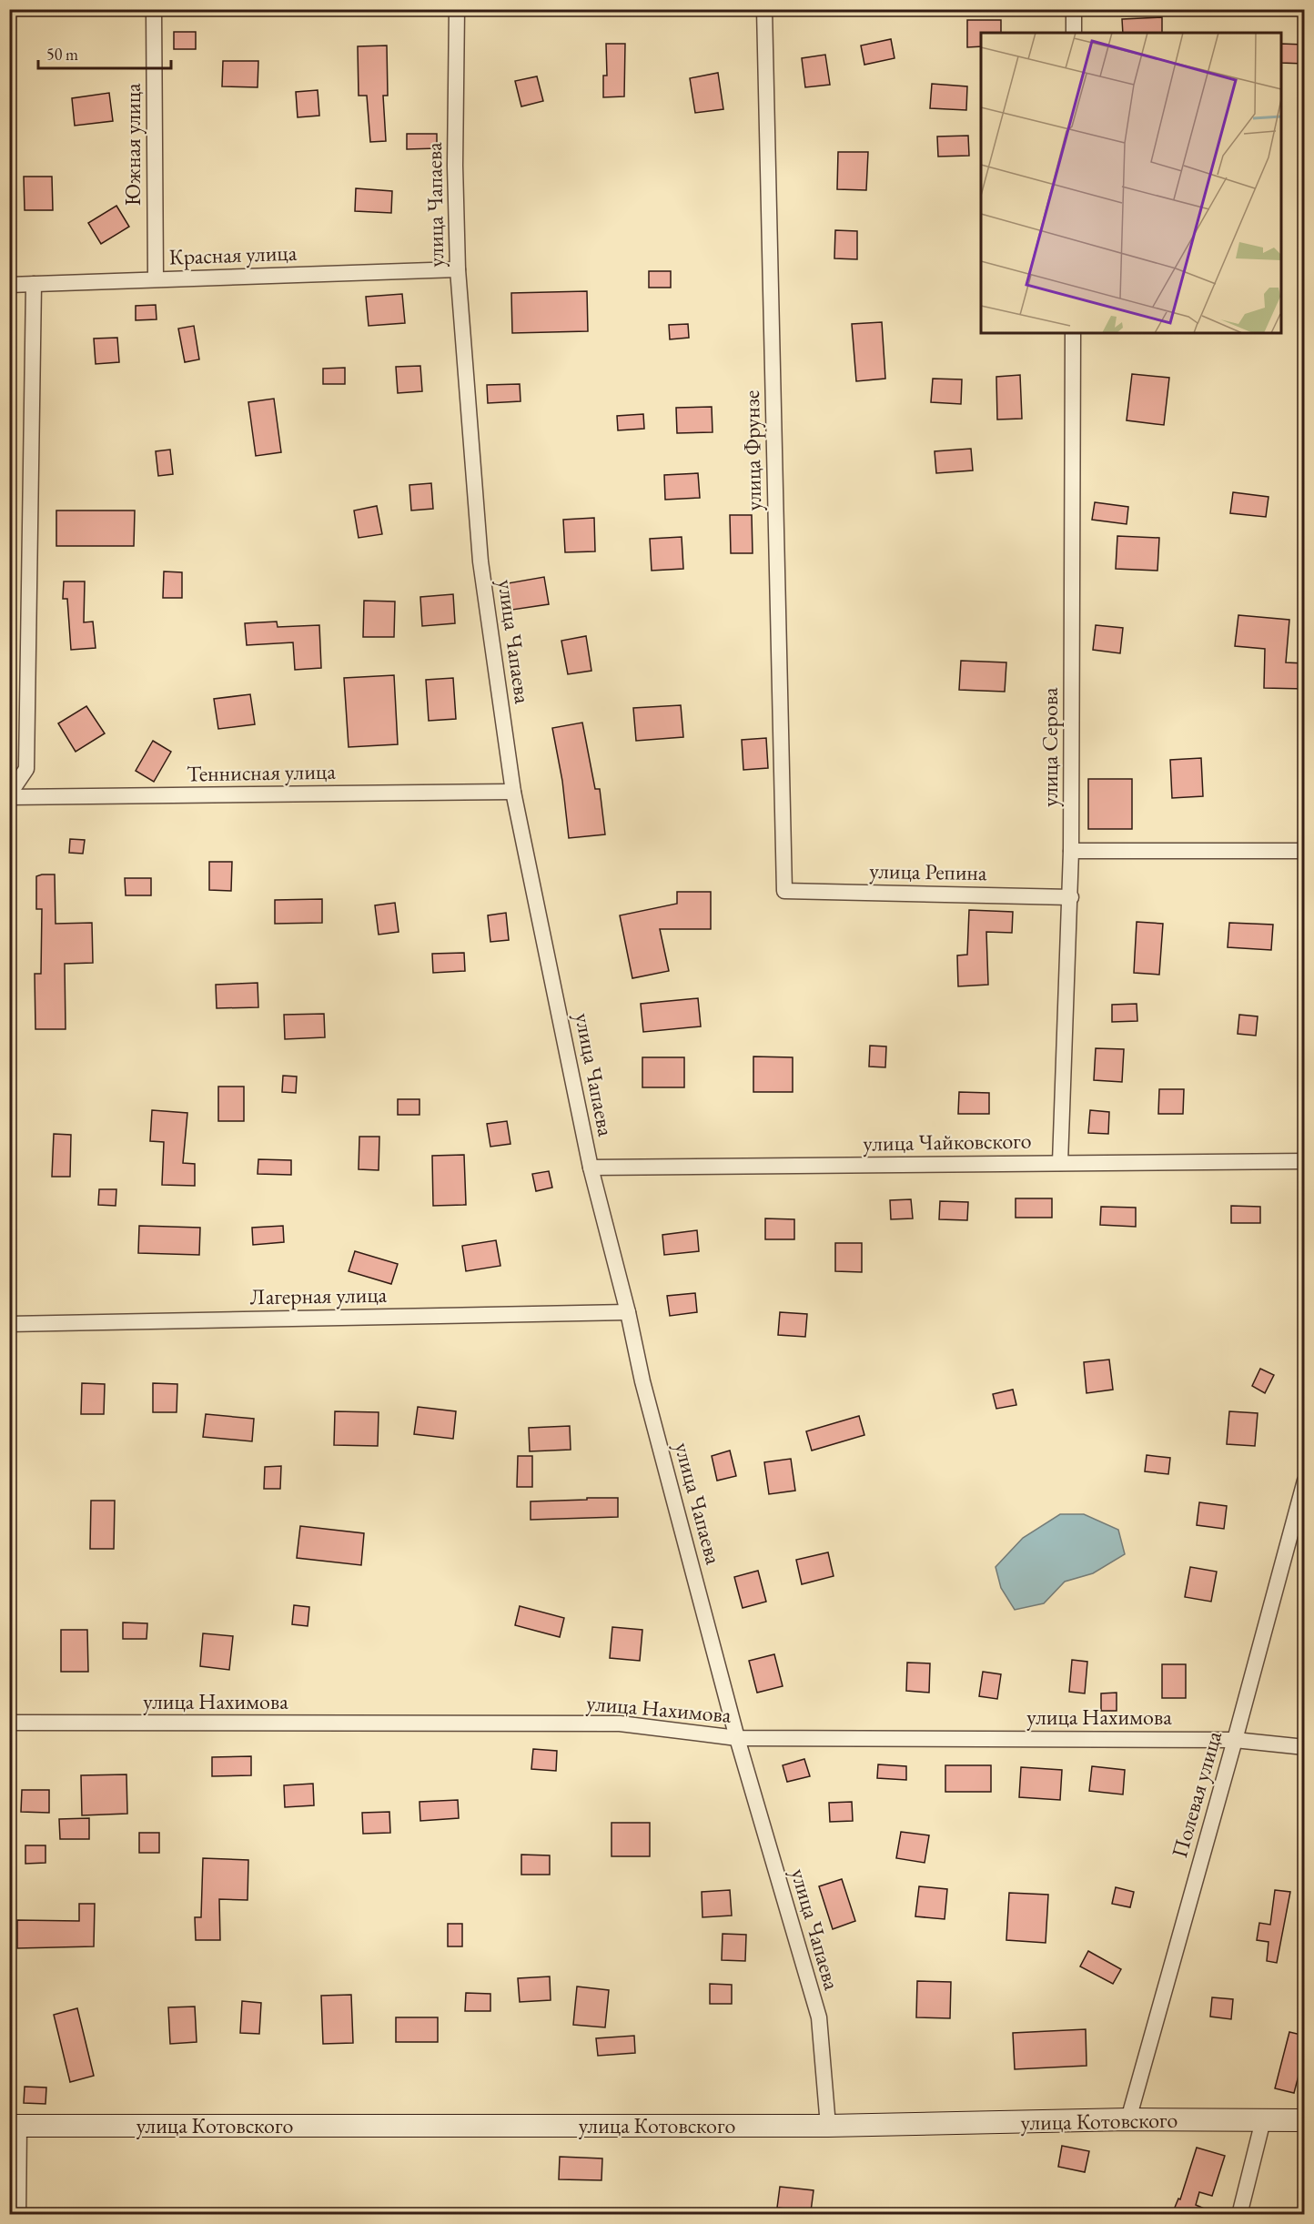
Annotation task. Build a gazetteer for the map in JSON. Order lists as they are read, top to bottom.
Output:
{
  "streets": {
    "main road": ["улица Котовского"],
    "street": [
      "Южная улица",
      "улица Чапаева",
      "Красная улица",
      "улица Фрунзе",
      "улица Серова",
      "Теннисная улица",
      "улица Репина",
      "улица Чайковского",
      "Лагерная улица",
      "улица Нахимова",
      "Полевая улица"
    ]
  },
  "crossings": [
    ["Южная улица", "Красная улица"],
    ["улица Чапаева", "Красная улица"],
    ["улица Чапаева", "Теннисная улица"],
    ["улица Чапаева", "улица Чайковского"],
    ["улица Чапаева", "Лагерная улица"],
    ["улица Чапаева", "улица Нахимова"],
    ["улица Чапаева", "улица Котовского"],
    ["улица Фрунзе", "улица Репина"],
    ["улица Серова", "улица Репина"],
    ["улица Серова", "улица Чайковского"],
    ["улица Нахимова", "Полевая улица"],
    ["Полевая улица", "улица Котовского"]
  ],
  "scale_bar": "50 m"
}
